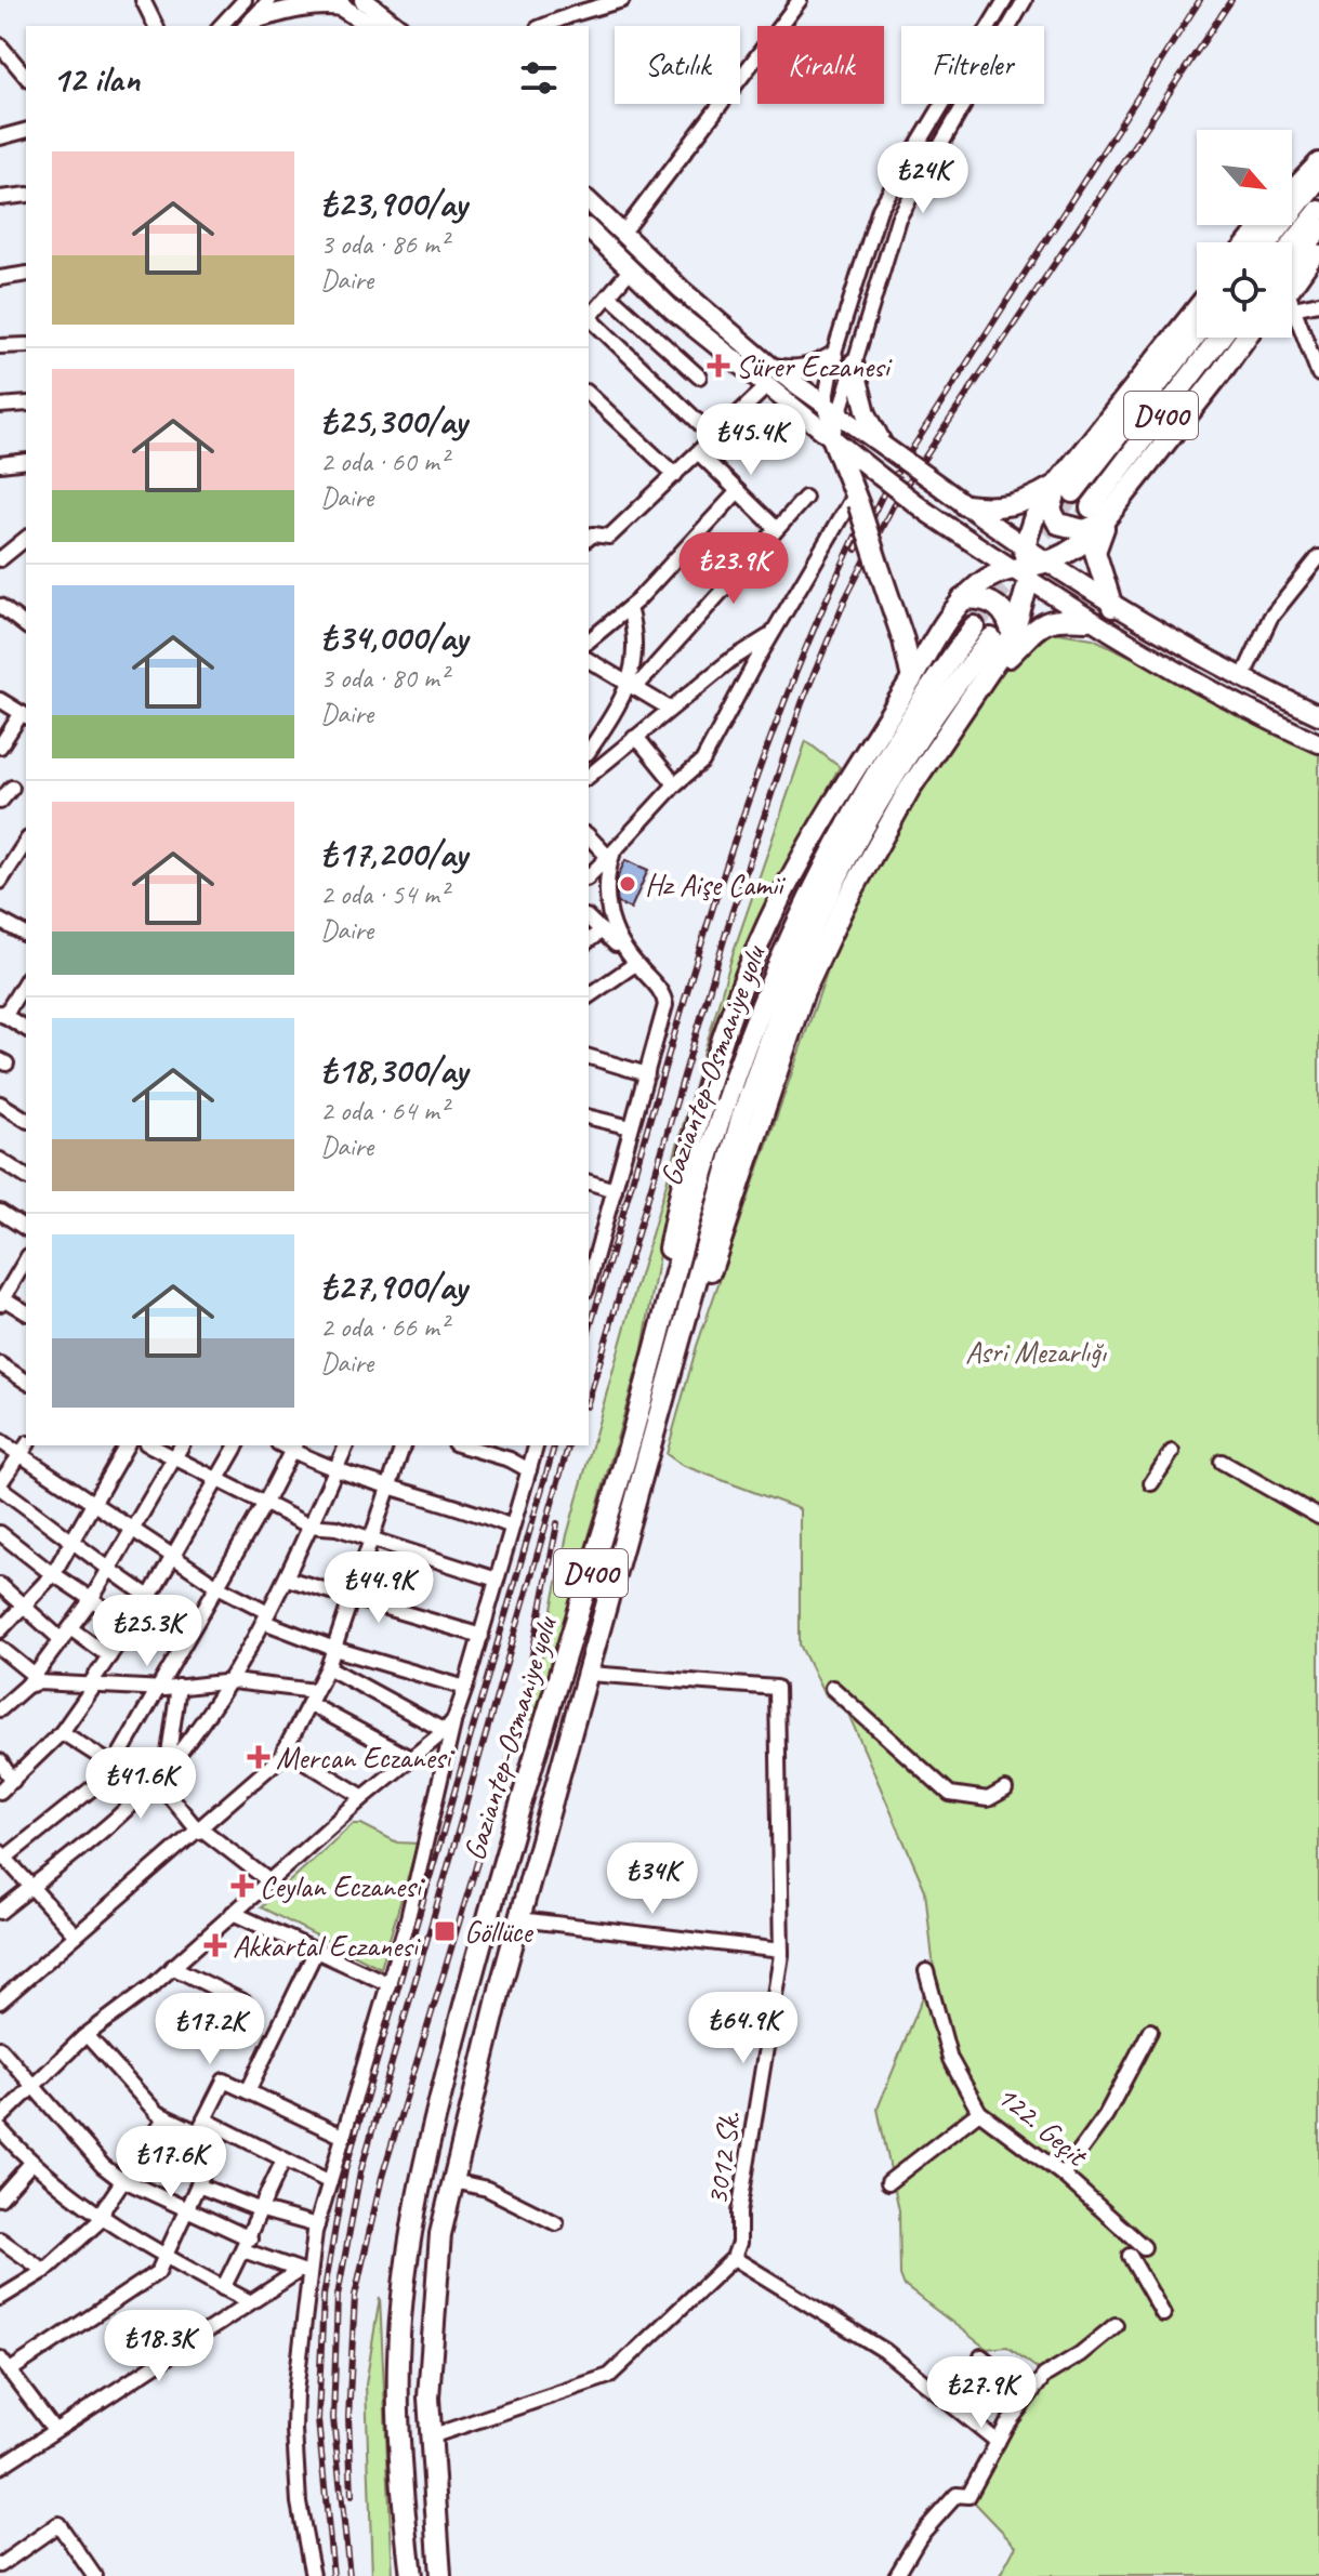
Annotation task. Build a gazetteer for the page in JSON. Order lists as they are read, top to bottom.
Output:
{
  "streets": {
    "highway": ["D400", "Gaziantep-Osmaniye yolu"],
    "street": ["122. Geçit", "3012 Sk."]
  },
  "crossings": [
    ["Gaziantep-Osmaniye yolu", "3012 Sk."]
  ],
  "parks": ["Asri Mezarlığı"],
  "places": {
    "health": [
      "Sürer Eczanesi",
      "Mercan Eczanesi",
      "Ceylan Eczanesi",
      "Akkartal Eczanesi"
    ],
    "other": ["Hz Aişe Camii"],
    "transit": ["Göllüce"]
  },
  "north": "bottom right",
  "page": {
    "chip": ["Satılık", "Kiralık", "Filtreler"],
    "heading": "12 ilan",
    "list": [
      {
        "name": "₺23,900/ay",
        "note": "3 oda · 86 m² · Daire"
      },
      {
        "name": "₺25,300/ay",
        "note": "2 oda · 60 m² · Daire"
      },
      {
        "name": "₺34,000/ay",
        "note": "3 oda · 80 m² · Daire"
      },
      {
        "name": "₺17,200/ay",
        "note": "2 oda · 54 m² · Daire"
      },
      {
        "name": "₺18,300/ay",
        "note": "2 oda · 64 m² · Daire"
      },
      {
        "name": "₺27,900/ay",
        "note": "2 oda · 66 m² · Daire"
      }
    ],
    "price": [
      "₺24K",
      "₺45.4K",
      "₺23.9K",
      "₺44.9K",
      "₺25.3K",
      "₺41.6K",
      "₺34K",
      "₺64.9K",
      "₺17.2K",
      "₺17.6K",
      "₺18.3K",
      "₺27.9K"
    ]
  }
}
